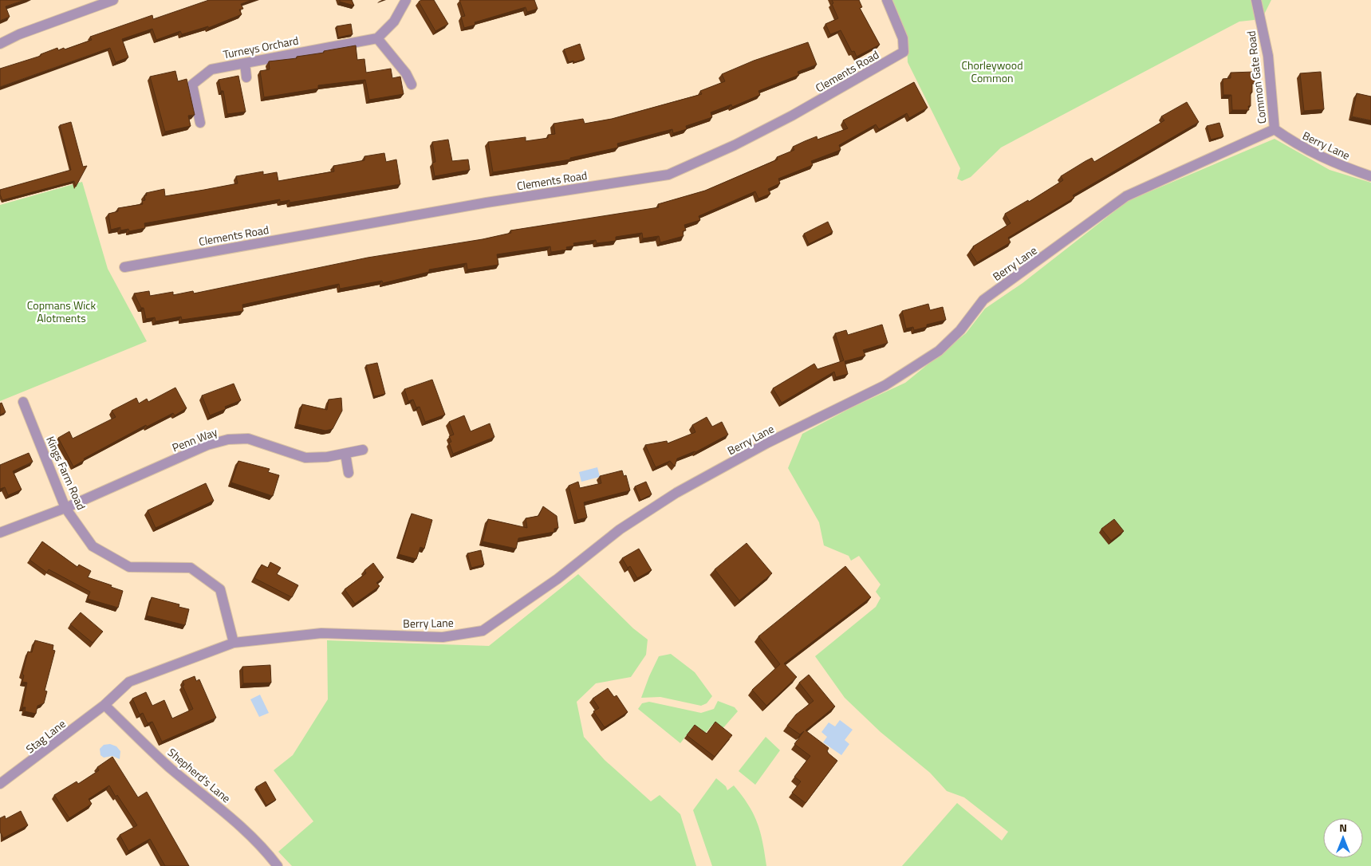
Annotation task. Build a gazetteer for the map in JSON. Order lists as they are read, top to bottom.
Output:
{
  "streets": {
    "street": [
      "Turneys Orchard",
      "Clements Road",
      "Common Gate Road",
      "Berry Lane",
      "Penn Way",
      "Kings Farm Road",
      "Stag Lane",
      "Shepherd's Lane"
    ]
  },
  "crossings": [
    ["Common Gate Road", "Berry Lane"],
    ["Berry Lane", "Kings Farm Road"],
    ["Berry Lane", "Stag Lane"],
    ["Berry Lane", "Shepherd's Lane"],
    ["Penn Way", "Kings Farm Road"],
    ["Stag Lane", "Shepherd's Lane"]
  ],
  "parks": ["Chorleywood Common", "Copmans Wick Alotments"],
  "north": "top"
}
